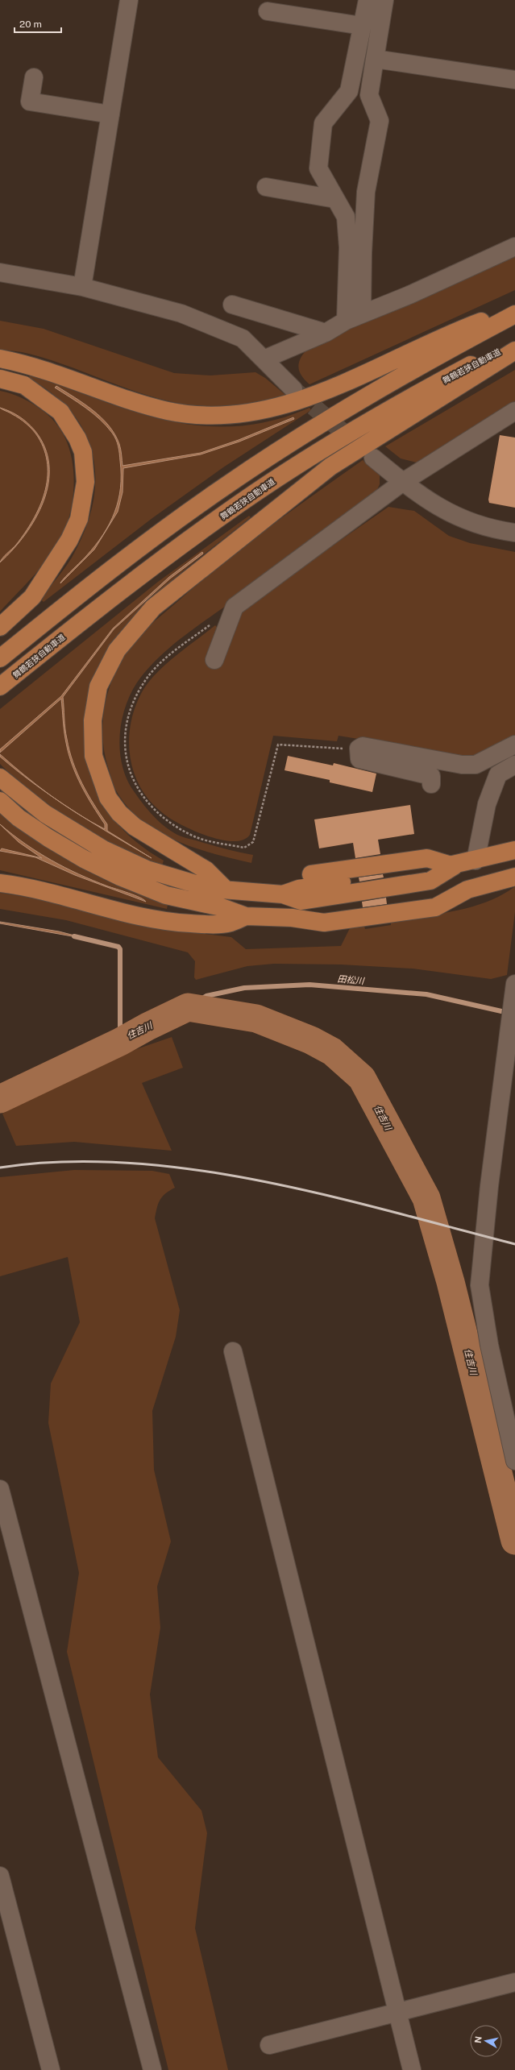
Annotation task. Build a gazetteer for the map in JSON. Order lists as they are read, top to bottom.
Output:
{
  "streets": {
    "highway": ["舞鶴若狭自動車道"]
  },
  "water": ["田松川", "住吉川"],
  "scale_bar": "20 m",
  "north": "left"
}
